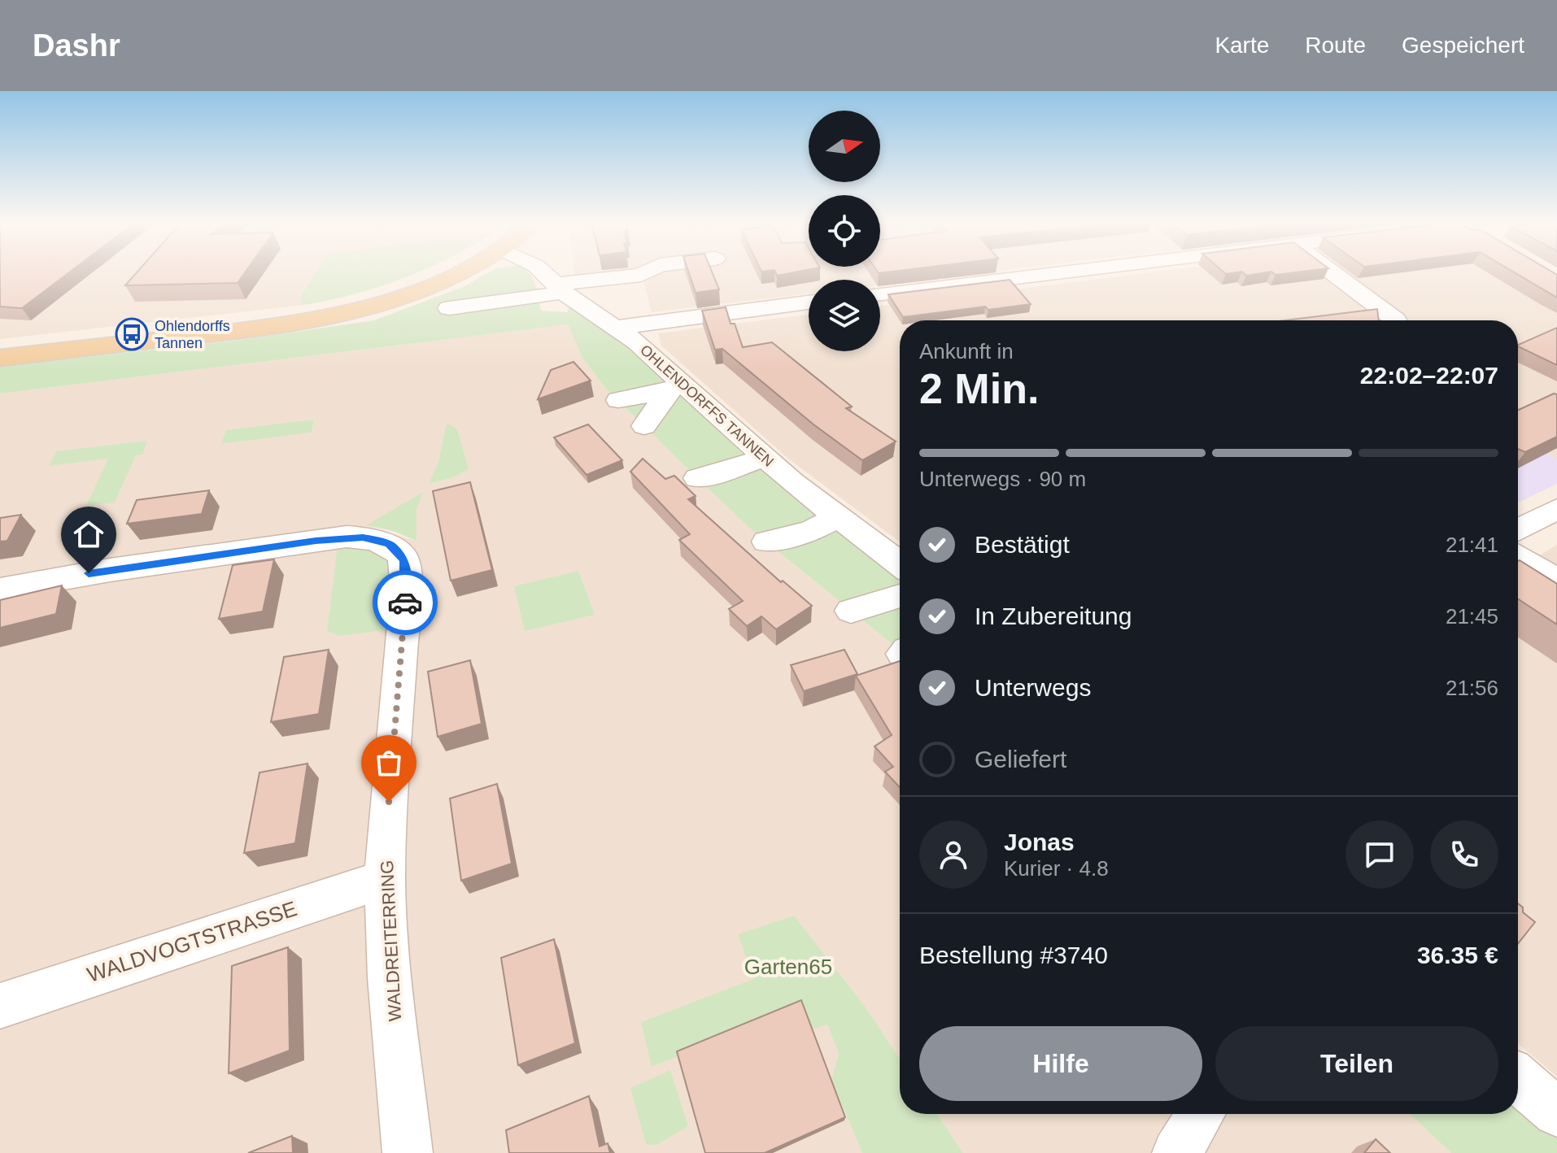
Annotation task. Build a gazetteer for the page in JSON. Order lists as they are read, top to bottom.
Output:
{
  "streets": {
    "street": ["OHLENDORFFS TANNEN", "WALDREITERRING", "WALDVOGTSTRASSE"]
  },
  "crossings": [
    ["WALDREITERRING", "WALDVOGTSTRASSE"]
  ],
  "parks": ["Garten65"],
  "places": {
    "bus stop": ["Ohlendorffs Tannen"]
  },
  "north": "right",
  "page": {
    "header": "Dashr",
    "nav": ["Karte", "Route", "Gespeichert"],
    "heading": ["2 Min.", "Ankunft in", "22:02–22:07"],
    "panel": [
      "Jonas",
      "Kurier · 4.8",
      "Bestellung #3740",
      "36.35 €"
    ],
    "bar": "Unterwegs · 90 m",
    "list": [
      ["Bestätigt", "21:41"],
      ["In Zubereitung", "21:45"],
      ["Unterwegs", "21:56"],
      "Geliefert"
    ],
    "buttons": ["Hilfe", "Teilen"]
  }
}
